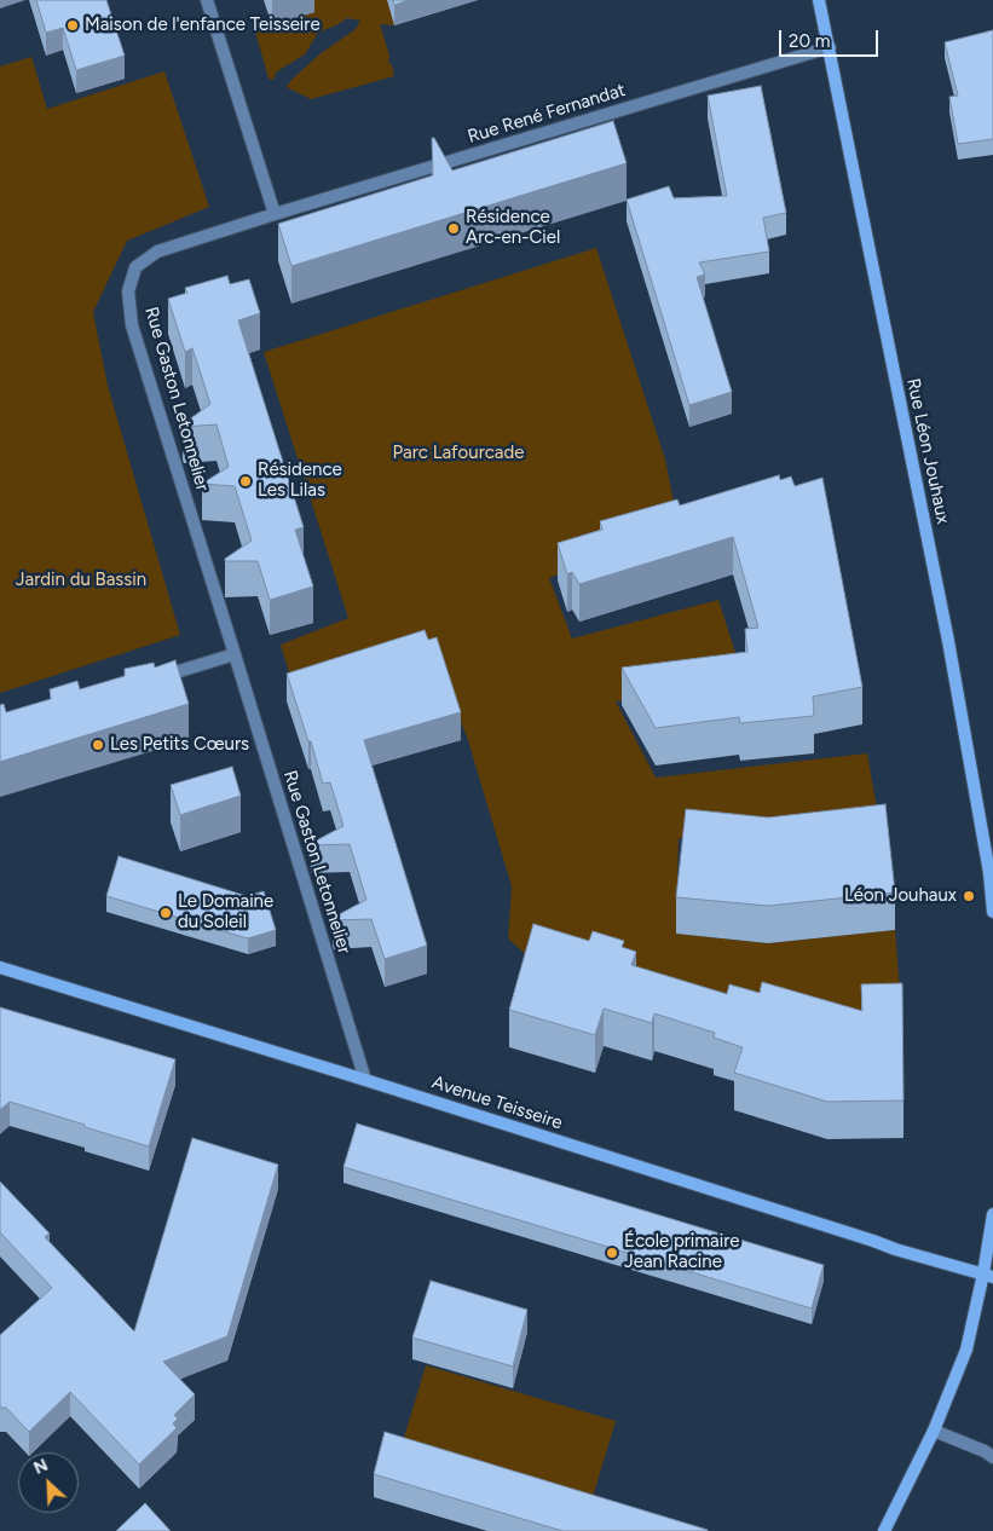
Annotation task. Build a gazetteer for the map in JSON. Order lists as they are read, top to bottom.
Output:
{
  "streets": {
    "street": [
      "Rue René Fernandat",
      "Rue Gaston Letonnelier",
      "Rue Léon Jouhaux",
      "Avenue Teisseire"
    ]
  },
  "crossings": [
    ["Rue René Fernandat", "Rue Gaston Letonnelier"],
    ["Rue René Fernandat", "Rue Léon Jouhaux"],
    ["Rue Gaston Letonnelier", "Avenue Teisseire"]
  ],
  "parks": ["Parc Lafourcade", "Jardin du Bassin"],
  "places": [
    "Maison de l'enfance Teisseire",
    "Résidence Arc-en-Ciel",
    "Résidence Les Lilas",
    "Les Petits Cœurs",
    "Léon Jouhaux",
    "Le Domaine du Soleil",
    "École primaire Jean Racine"
  ],
  "scale_bar": "20 m",
  "north": "top left"
}
